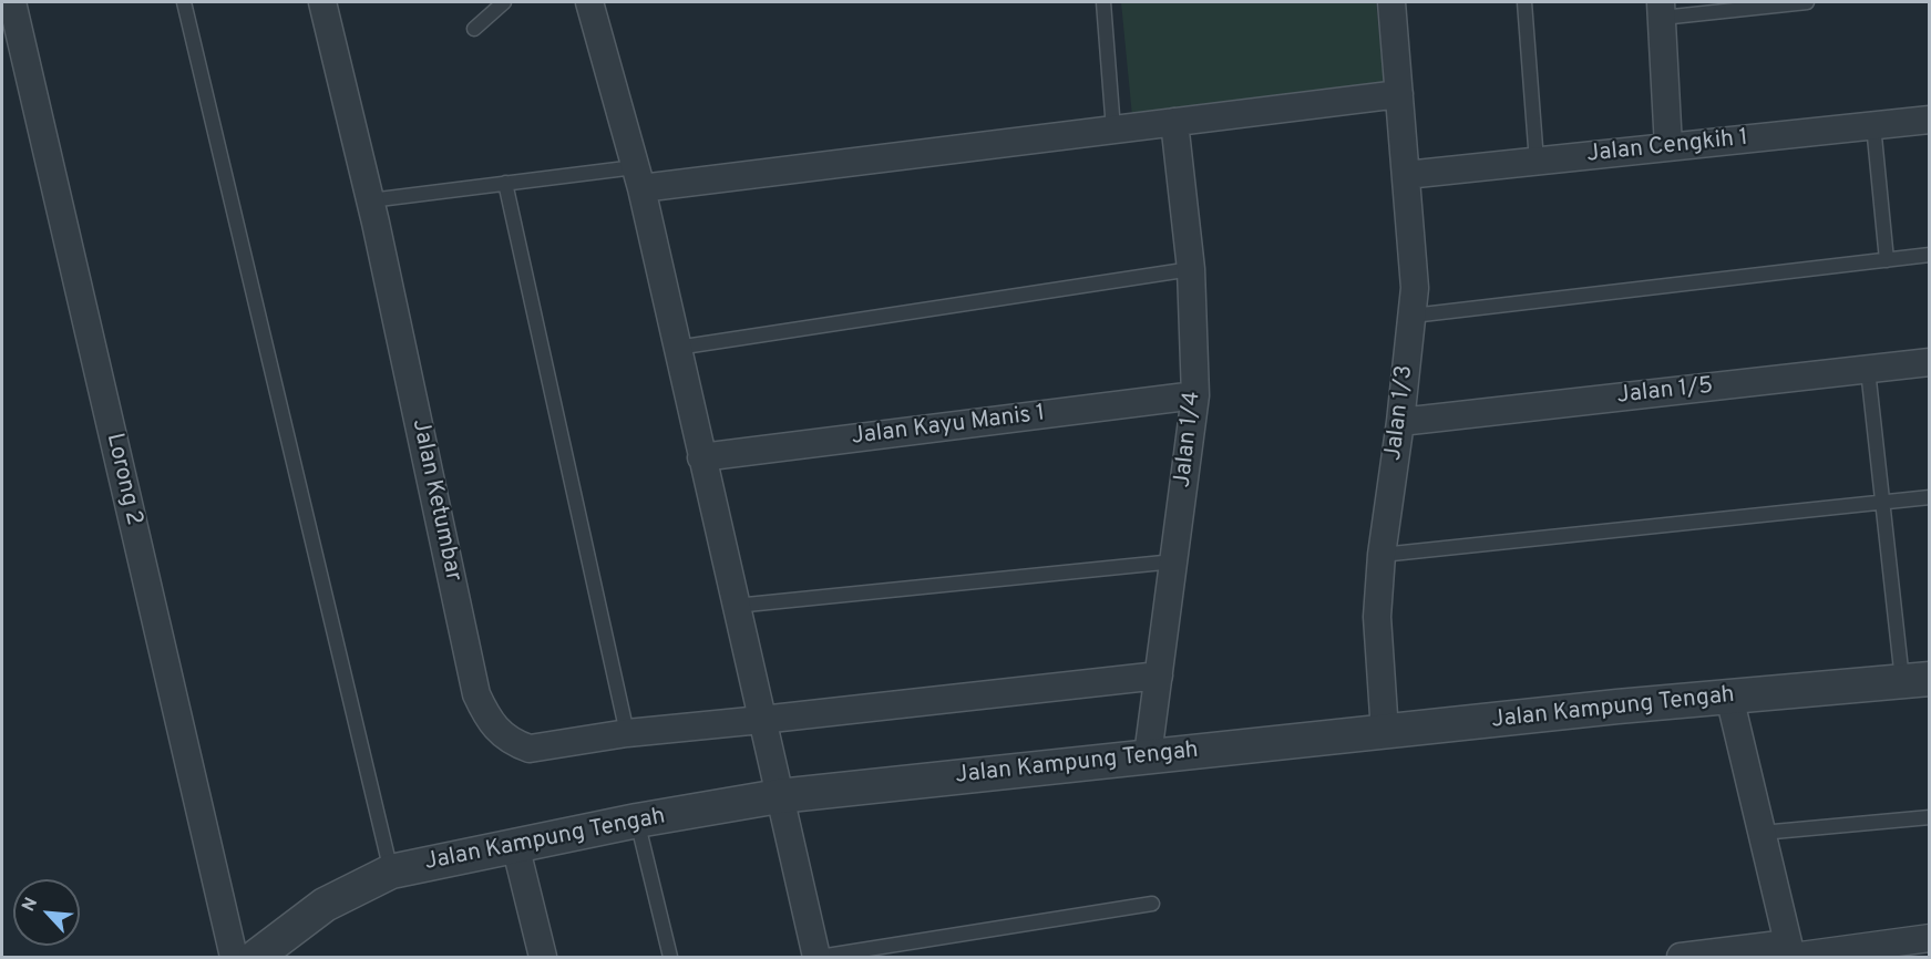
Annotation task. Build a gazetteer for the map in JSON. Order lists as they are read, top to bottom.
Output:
{
  "streets": {
    "street": [
      "Jalan Cengkih 1",
      "Jalan 1/5",
      "Jalan 1/3",
      "Jalan Kayu Manis 1",
      "Jalan 1/4",
      "Lorong 2",
      "Jalan Ketumbar",
      "Jalan Kampung Tengah"
    ]
  },
  "crossings": [
    ["Jalan Cengkih 1", "Jalan 1/3"],
    ["Jalan 1/5", "Jalan 1/3"],
    ["Jalan 1/3", "Jalan Kampung Tengah"],
    ["Jalan Kayu Manis 1", "Jalan 1/4"],
    ["Jalan 1/4", "Jalan Ketumbar"],
    ["Jalan 1/4", "Jalan Kampung Tengah"]
  ],
  "north": "top left"
}
